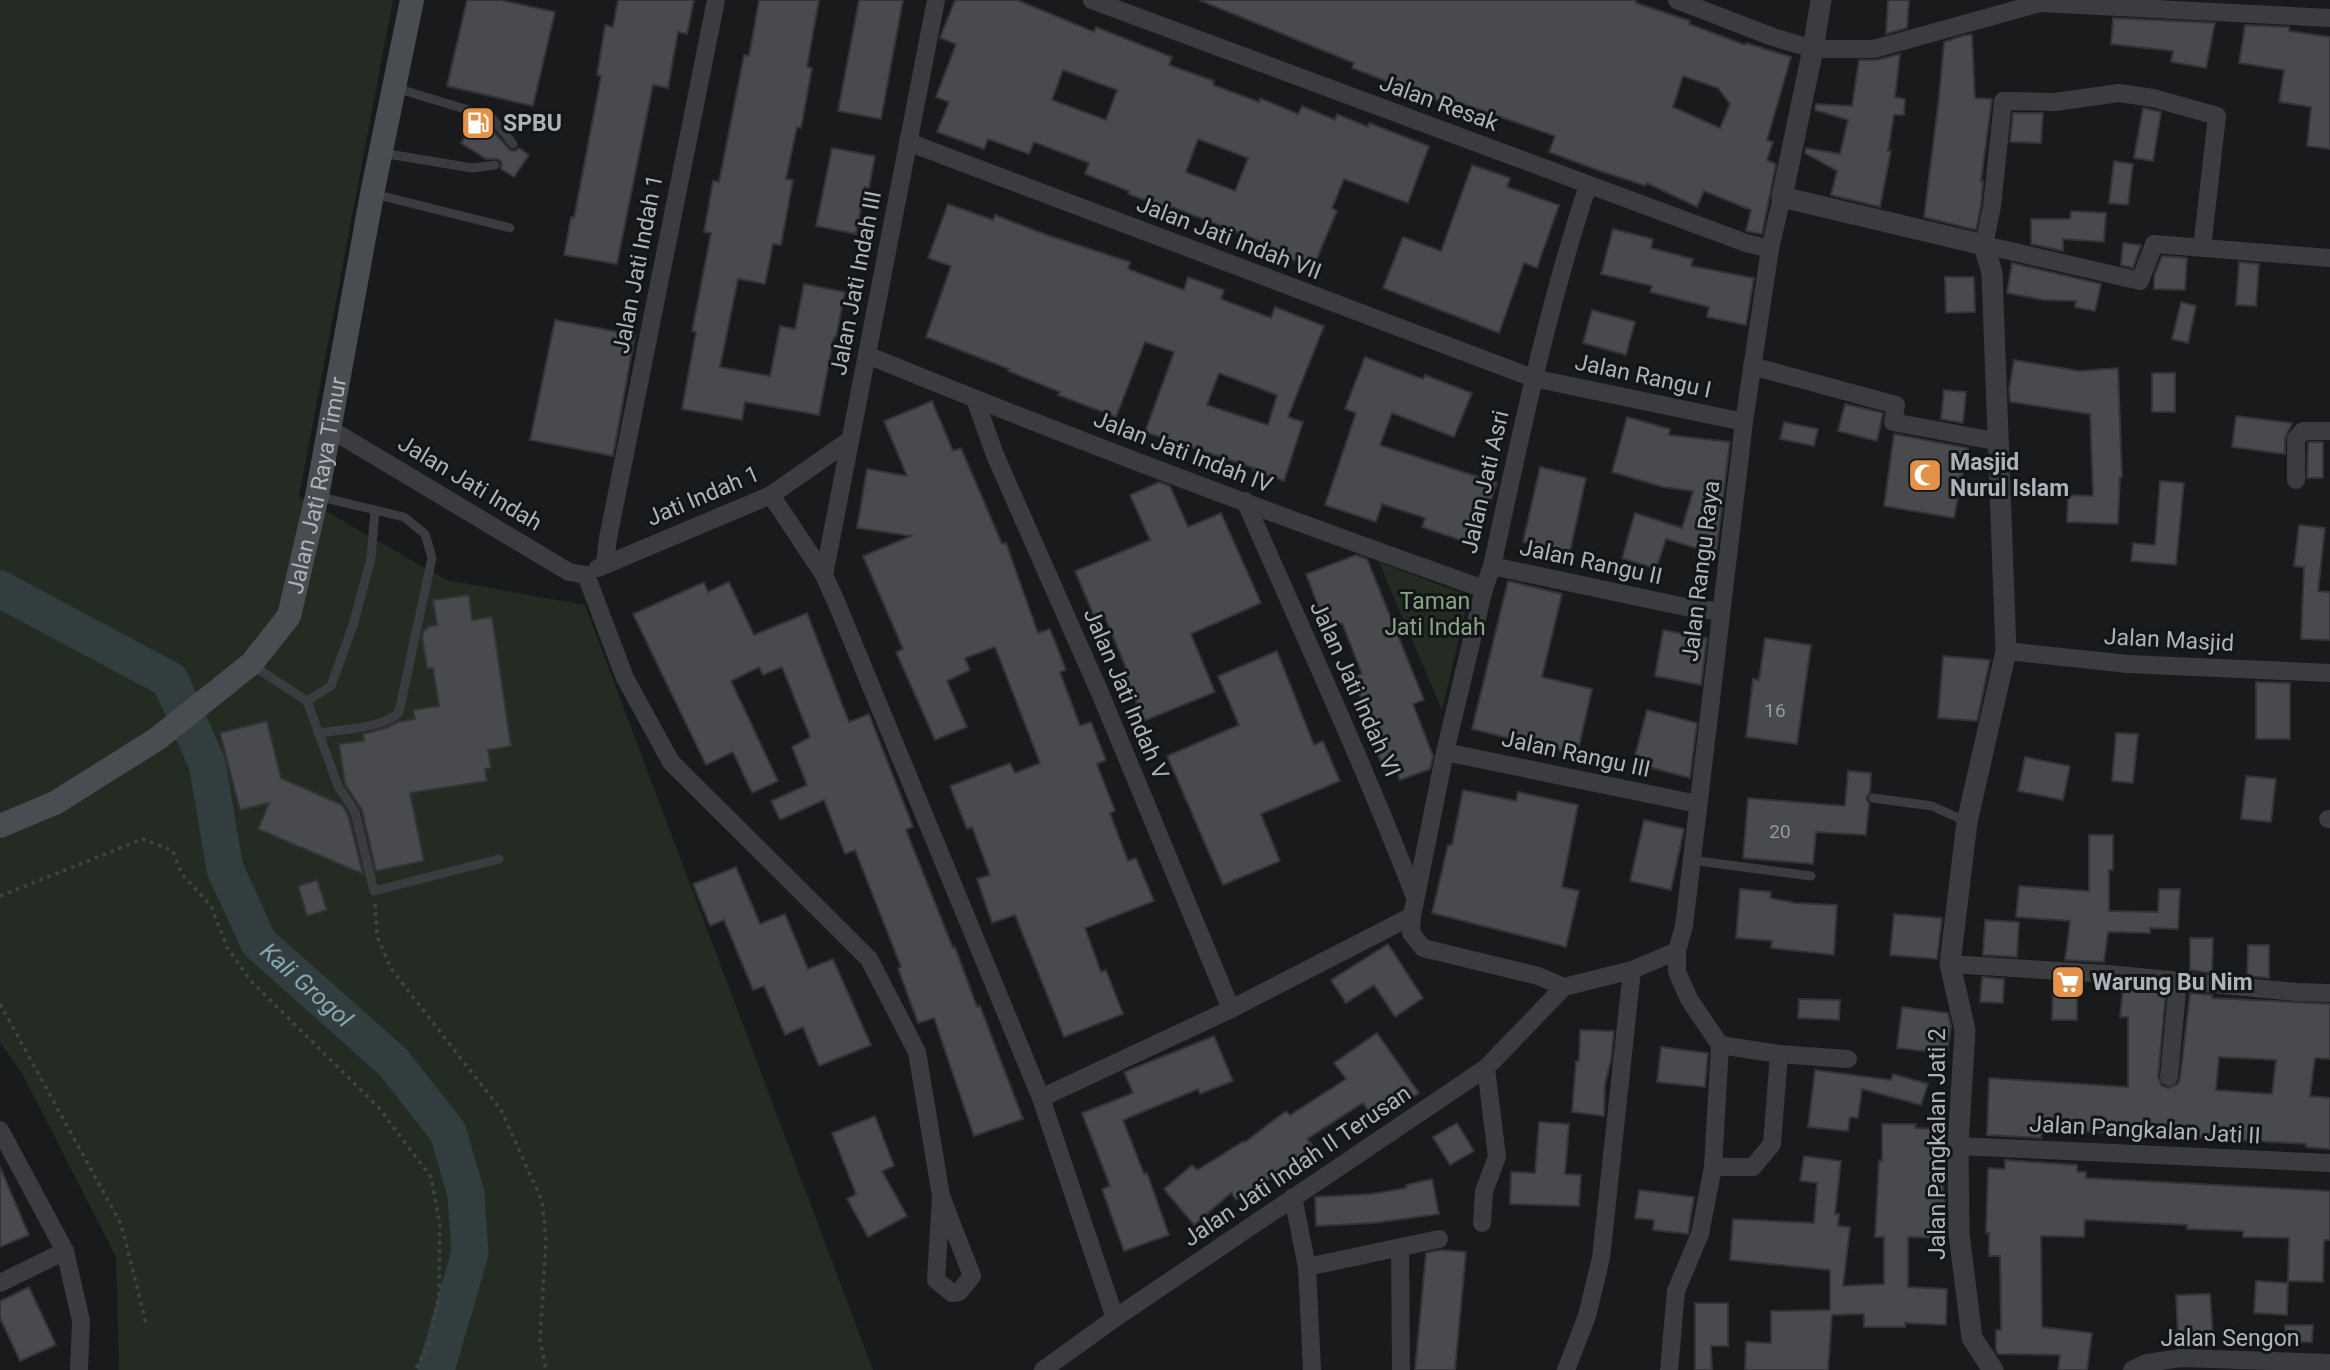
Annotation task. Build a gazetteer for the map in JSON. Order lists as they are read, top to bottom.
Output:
{
  "streets": {
    "main road": ["Jalan Jati Raya Timur"],
    "street": [
      "Jalan Resak",
      "Jalan Jati Indah VII",
      "Jalan Jati Indah 1",
      "Jalan Jati Indah III",
      "Jalan Rangu I",
      "Jalan Jati Indah IV",
      "Jalan Jati Asri",
      "Jalan Jati Indah",
      "Jati Indah 1",
      "Jalan Rangu II",
      "Jalan Rangu Raya",
      "Jalan Masjid",
      "Jalan Jati Indah VI",
      "Jalan Jati Indah V",
      "Jalan Rangu III",
      "Jalan Pangkalan Jati II",
      "Jalan Pangkalan Jati 2",
      "Jalan Jati Indah II Terusan",
      "Jalan Sengon"
    ]
  },
  "crossings": [
    ["Jalan Resak", "Jalan Jati Asri"],
    ["Jalan Resak", "Jalan Rangu Raya"],
    ["Jalan Jati Indah VII", "Jalan Jati Indah III"],
    ["Jalan Jati Indah VII", "Jalan Rangu I"],
    ["Jalan Jati Indah VII", "Jalan Jati Asri"],
    ["Jalan Jati Indah 1", "Jati Indah 1"],
    ["Jalan Jati Indah III", "Jalan Jati Indah IV"],
    ["Jalan Jati Indah III", "Jati Indah 1"],
    ["Jalan Rangu I", "Jalan Jati Asri"],
    ["Jalan Rangu I", "Jalan Rangu Raya"],
    ["Jalan Jati Indah IV", "Jalan Jati Asri"],
    ["Jalan Jati Indah IV", "Jalan Jati Indah VI"],
    ["Jalan Jati Indah IV", "Jalan Jati Indah V"],
    ["Jalan Jati Asri", "Jalan Rangu II"],
    ["Jalan Jati Asri", "Jalan Jati Indah VI"],
    ["Jalan Jati Asri", "Jalan Rangu III"],
    ["Jalan Jati Indah", "Jalan Jati Raya Timur"],
    ["Jalan Jati Indah", "Jati Indah 1"],
    ["Jalan Rangu II", "Jalan Rangu Raya"],
    ["Jalan Rangu Raya", "Jalan Rangu III"],
    ["Jalan Masjid", "Jalan Pangkalan Jati 2"],
    ["Jalan Jati Indah VI", "Jalan Jati Indah II Terusan"],
    ["Jalan Pangkalan Jati II", "Jalan Pangkalan Jati 2"]
  ],
  "water": ["Kali Grogol"],
  "parks": ["Taman Jati Indah"],
  "places": {
    "fuel station": ["SPBU"],
    "mosque": ["Masjid Nurul Islam"],
    "supermarket": ["Warung Bu Nim"]
  },
  "house_numbers": ["16", "20"]
}
